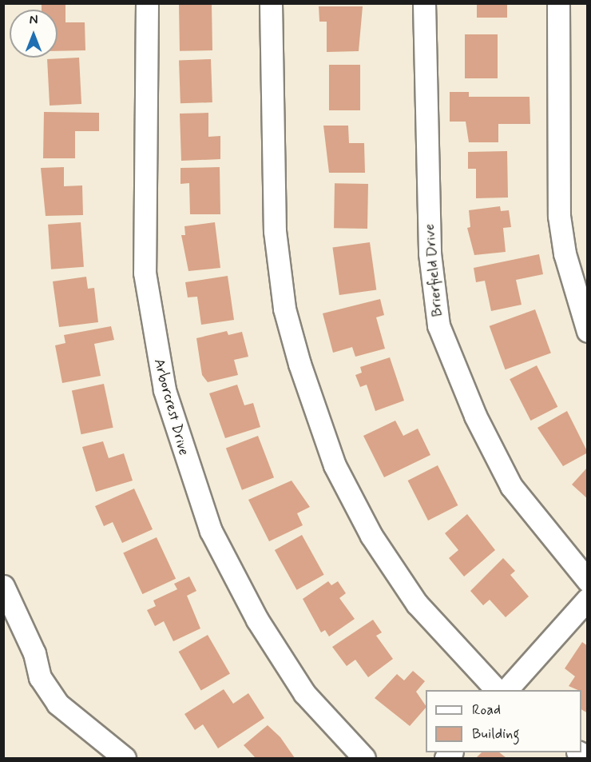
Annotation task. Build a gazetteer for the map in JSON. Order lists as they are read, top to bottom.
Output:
{
  "streets": {
    "street": ["Brierfield Drive", "Arborcrest Drive"]
  },
  "legend": ["Road", "Building"],
  "north": "top"
}
